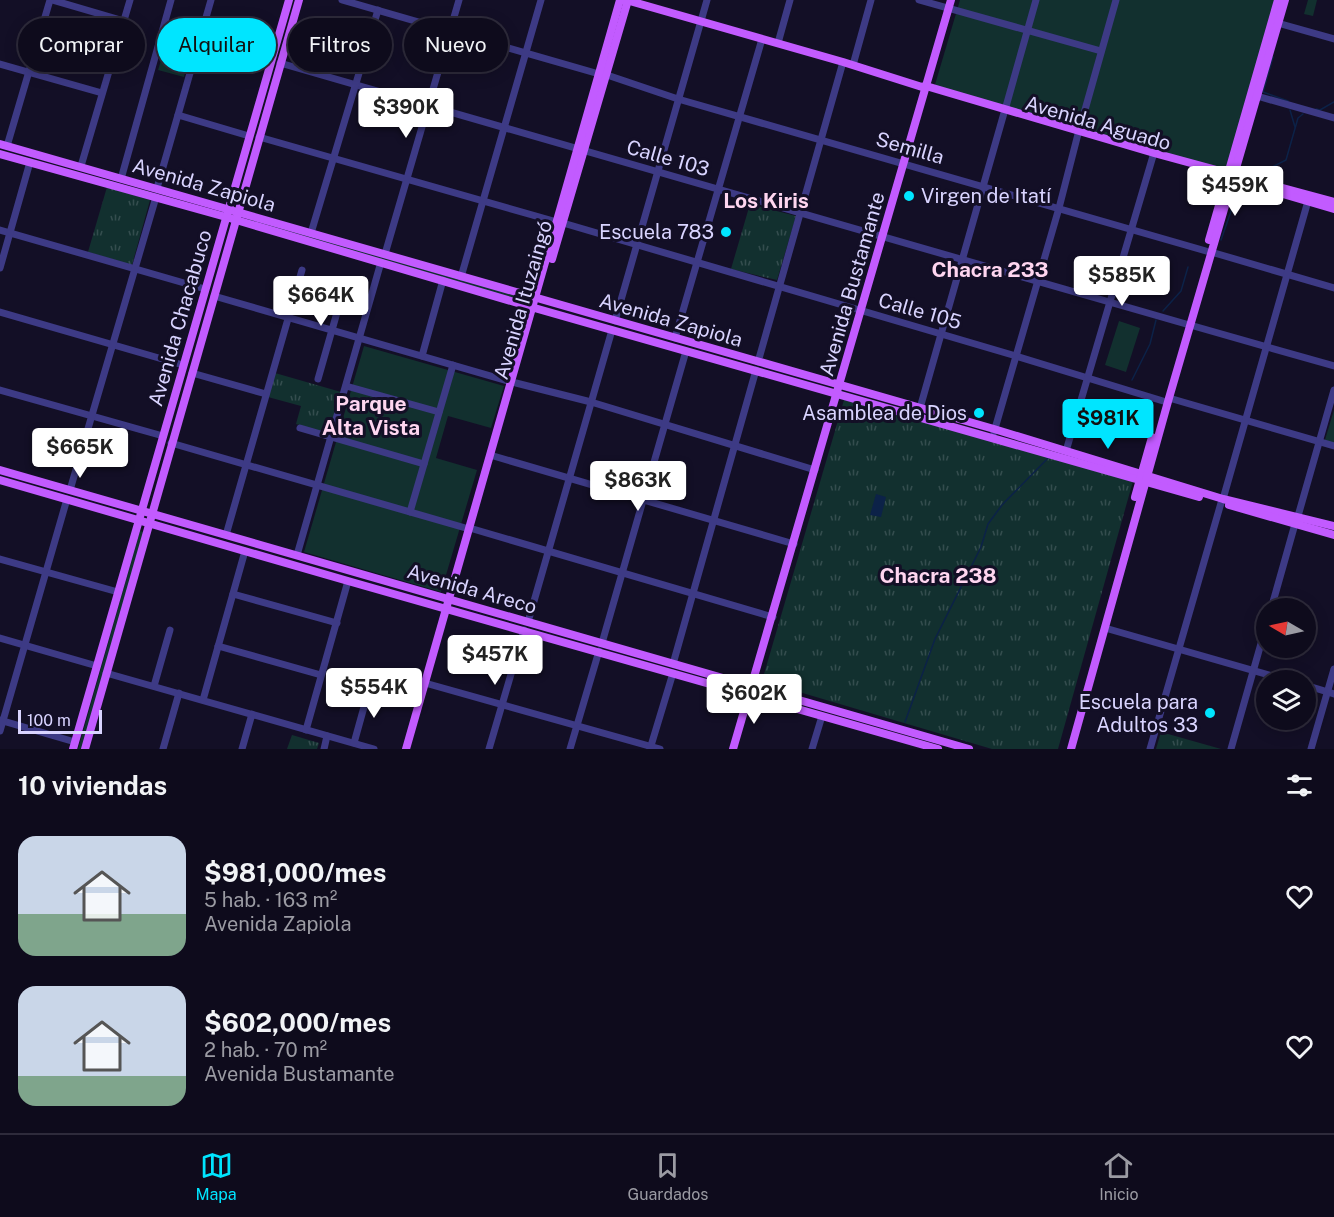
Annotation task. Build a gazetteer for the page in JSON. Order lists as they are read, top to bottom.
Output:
{
  "streets": {
    "main road": [
      "Avenida Aguado",
      "Avenida Zapiola",
      "Avenida Bustamante",
      "Avenida Ituzaingó",
      "Avenida Chacabuco",
      "Avenida Areco"
    ],
    "street": ["Semilla", "Calle 103", "Calle 105"]
  },
  "crossings": [
    ["Avenida Aguado", "Avenida Bustamante"],
    ["Avenida Aguado", "Avenida Ituzaingó"],
    ["Semilla", "Avenida Bustamante"],
    ["Semilla", "Avenida Ituzaingó"],
    ["Calle 103", "Avenida Bustamante"],
    ["Calle 103", "Avenida Ituzaingó"],
    ["Calle 103", "Avenida Chacabuco"],
    ["Avenida Zapiola", "Avenida Bustamante"],
    ["Avenida Zapiola", "Avenida Ituzaingó"],
    ["Avenida Zapiola", "Avenida Chacabuco"],
    ["Avenida Bustamante", "Calle 105"],
    ["Avenida Bustamante", "Avenida Areco"],
    ["Avenida Ituzaingó", "Calle 105"],
    ["Avenida Ituzaingó", "Avenida Areco"],
    ["Calle 105", "Avenida Chacabuco"],
    ["Avenida Chacabuco", "Avenida Areco"]
  ],
  "districts": [
    "Los Kiris",
    "Chacra 233",
    "Parque Alta Vista",
    "Chacra 238"
  ],
  "places": [
    "Virgen de Itatí",
    "Escuela 783",
    "Asamblea de Dios",
    "Escuela para Adultos 33"
  ],
  "scale_bar": "100 m",
  "north": "left",
  "page": {
    "chip": [
      "Comprar",
      "Alquilar",
      "Filtros",
      "Nuevo"
    ],
    "price": [
      "$390K",
      "$459K",
      "$585K",
      "$664K",
      "$981K",
      "$665K",
      "$863K",
      "$457K",
      "$554K",
      "$602K"
    ],
    "scale": "100 m",
    "heading": "10 viviendas",
    "list": [
      {
        "name": "$981,000/mes",
        "note": "5 hab. · 163 m² · Avenida Zapiola"
      },
      {
        "name": "$602,000/mes",
        "note": "2 hab. · 70 m² · Avenida Bustamante"
      }
    ],
    "tabs": ["Mapa", "Guardados", "Inicio"]
  }
}
